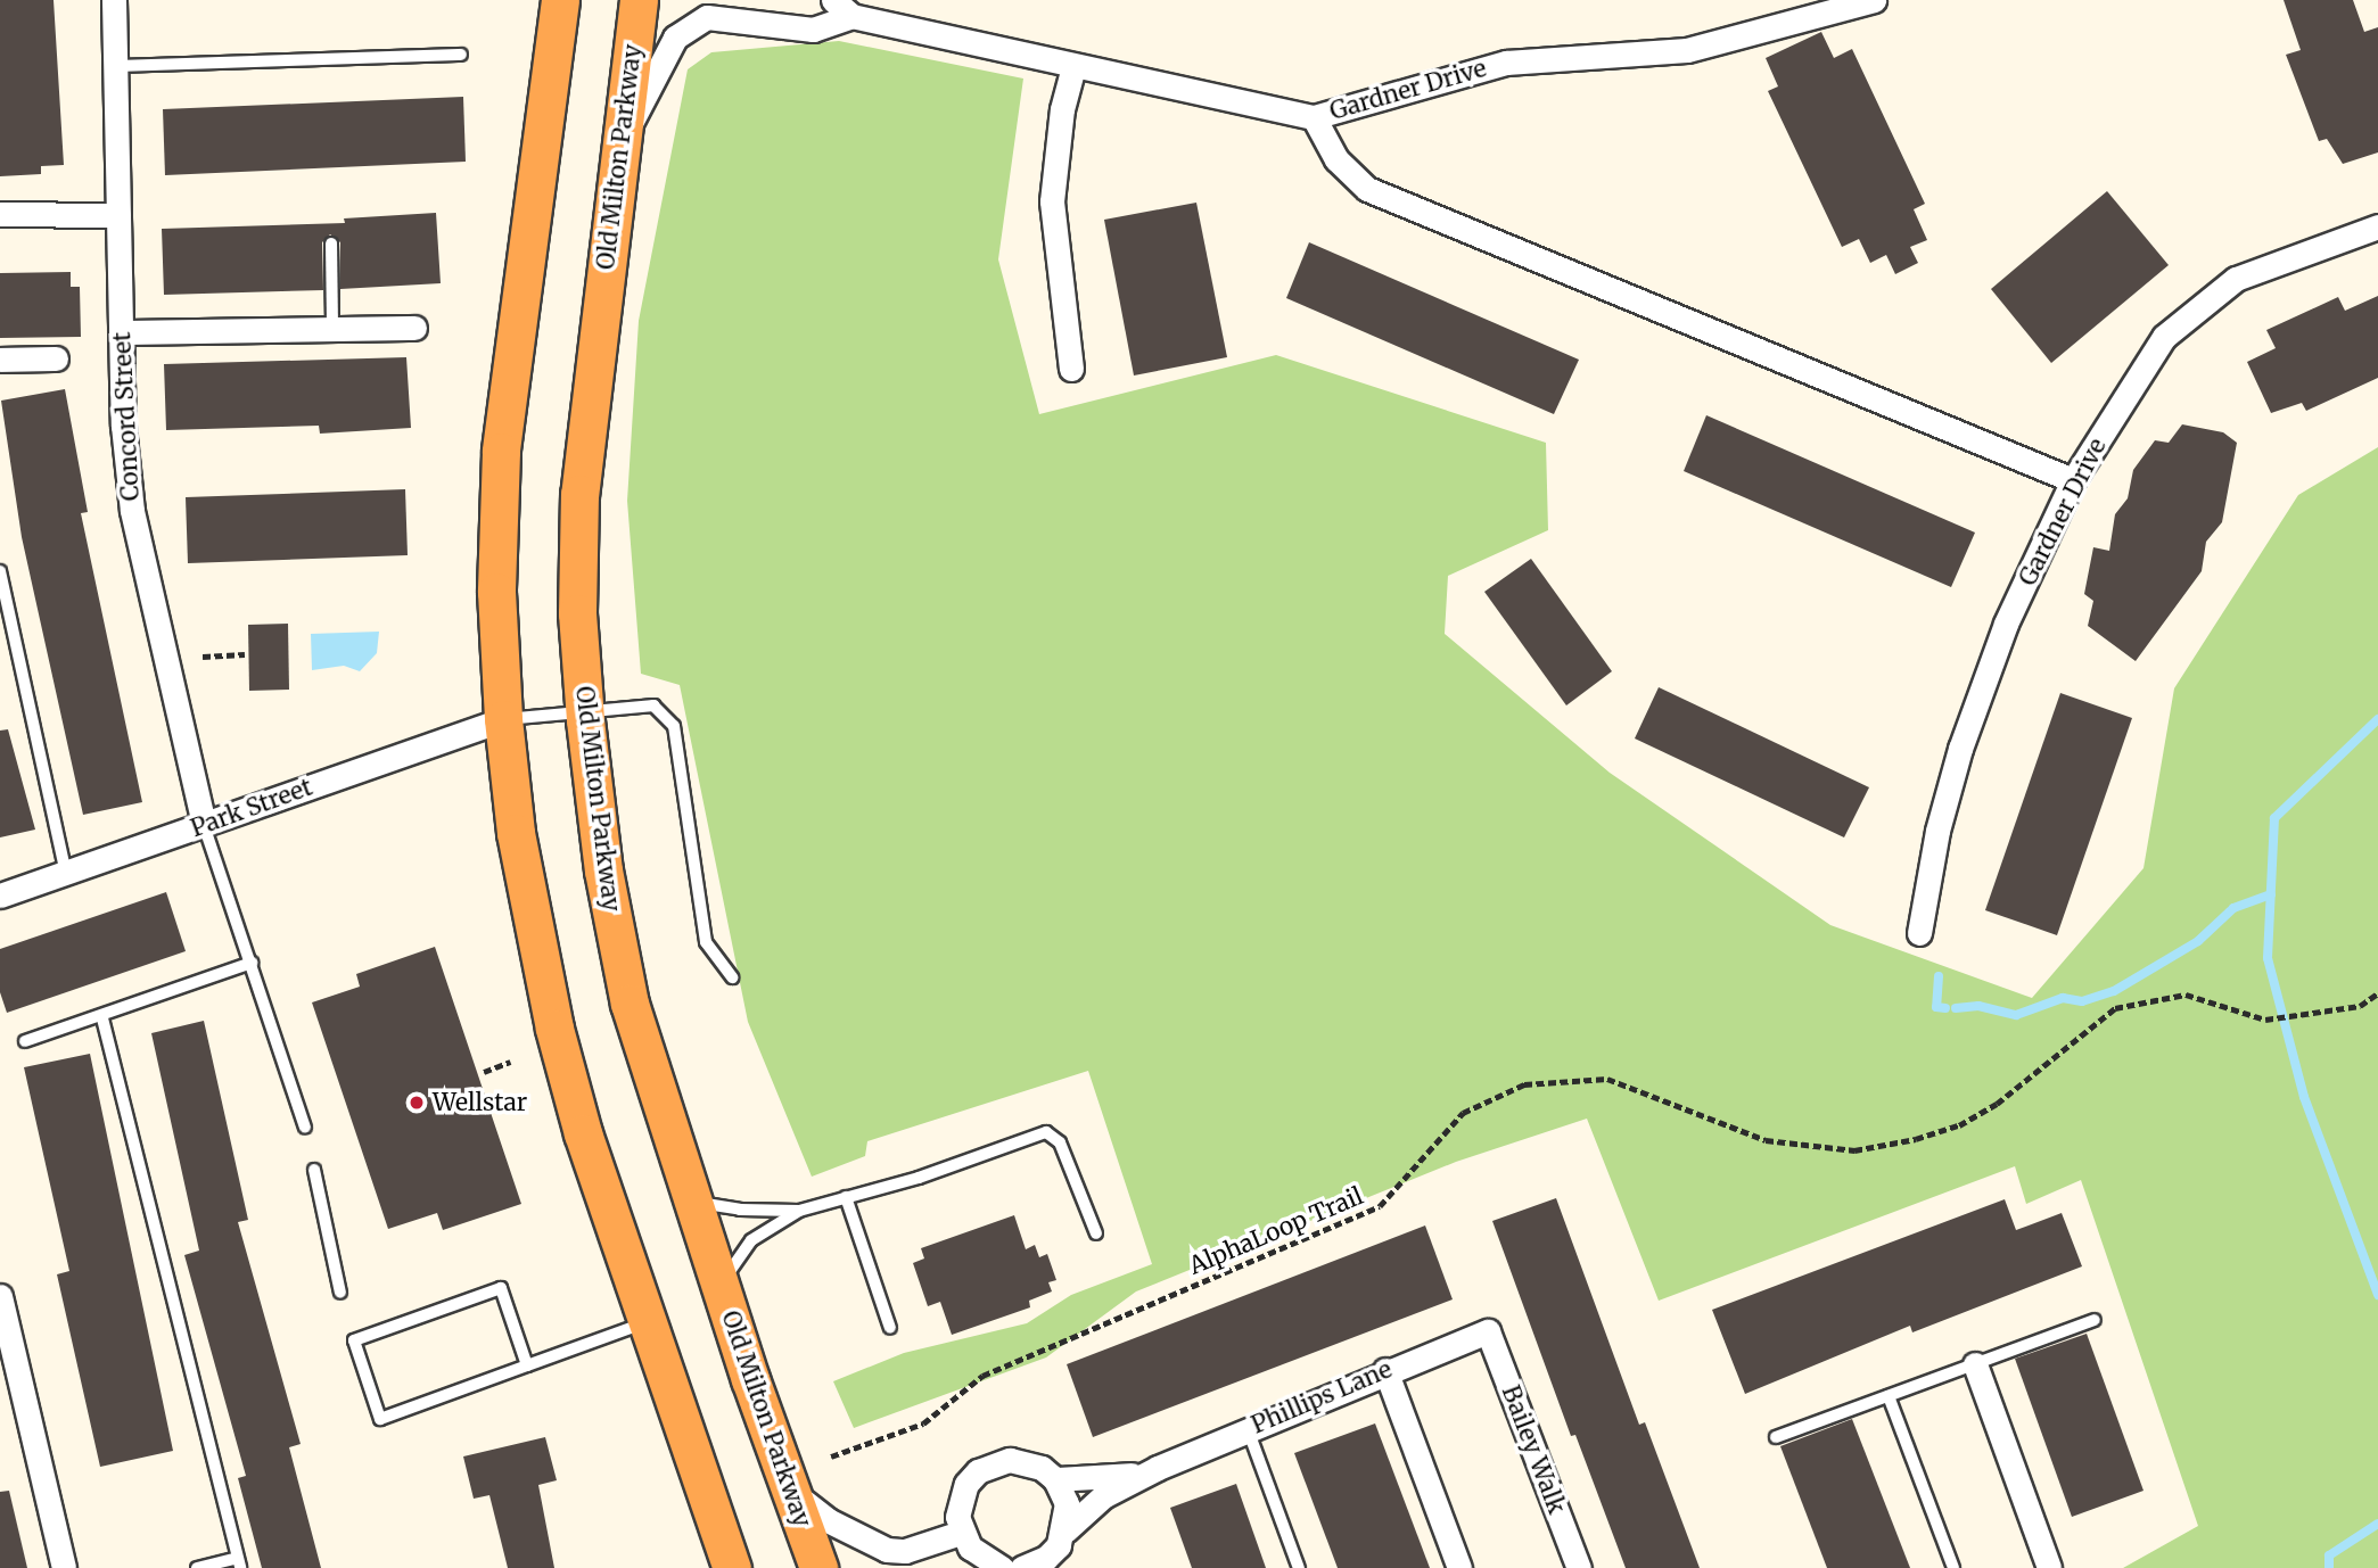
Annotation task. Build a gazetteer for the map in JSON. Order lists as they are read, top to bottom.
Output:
{
  "streets": {
    "highway": ["Old Milton Parkway"],
    "street": [
      "Gardner Drive",
      "Concord Street",
      "Park Street",
      "Phillips Lane",
      "Bailey Walk"
    ],
    "path": ["AlphaLoop Trail"]
  },
  "crossings": [
    ["Gardner Drive", "Old Milton Parkway"],
    ["Concord Street", "Park Street"],
    ["Phillips Lane", "Bailey Walk"]
  ],
  "places": ["Wellstar"]
}
